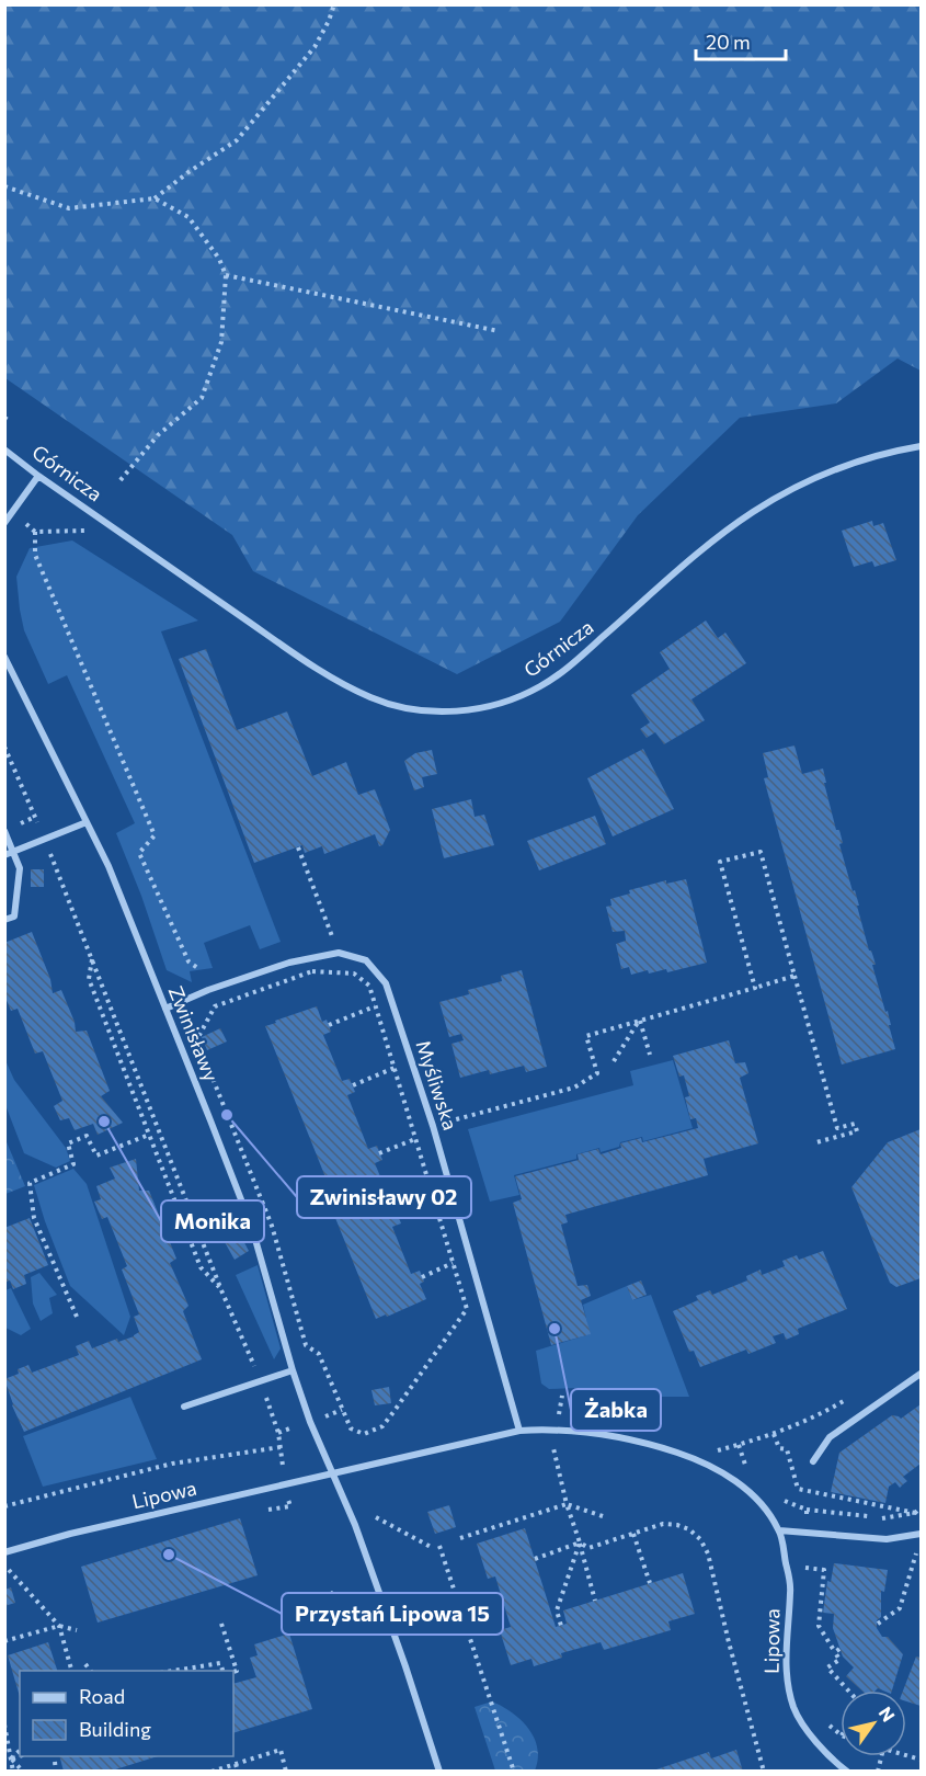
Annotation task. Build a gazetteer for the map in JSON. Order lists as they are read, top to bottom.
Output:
{
  "streets": {
    "street": [
      "Górnicza",
      "Zwinisławy",
      "Myśliwska",
      "Lipowa"
    ]
  },
  "crossings": [
    ["Zwinisławy", "Lipowa"],
    ["Myśliwska", "Lipowa"]
  ],
  "places": [
    "Zwinisławy 02",
    "Monika",
    "Żabka",
    "Przystań Lipowa 15"
  ],
  "legend": ["Road", "Building"],
  "scale_bar": "20 m",
  "north": "top right"
}
